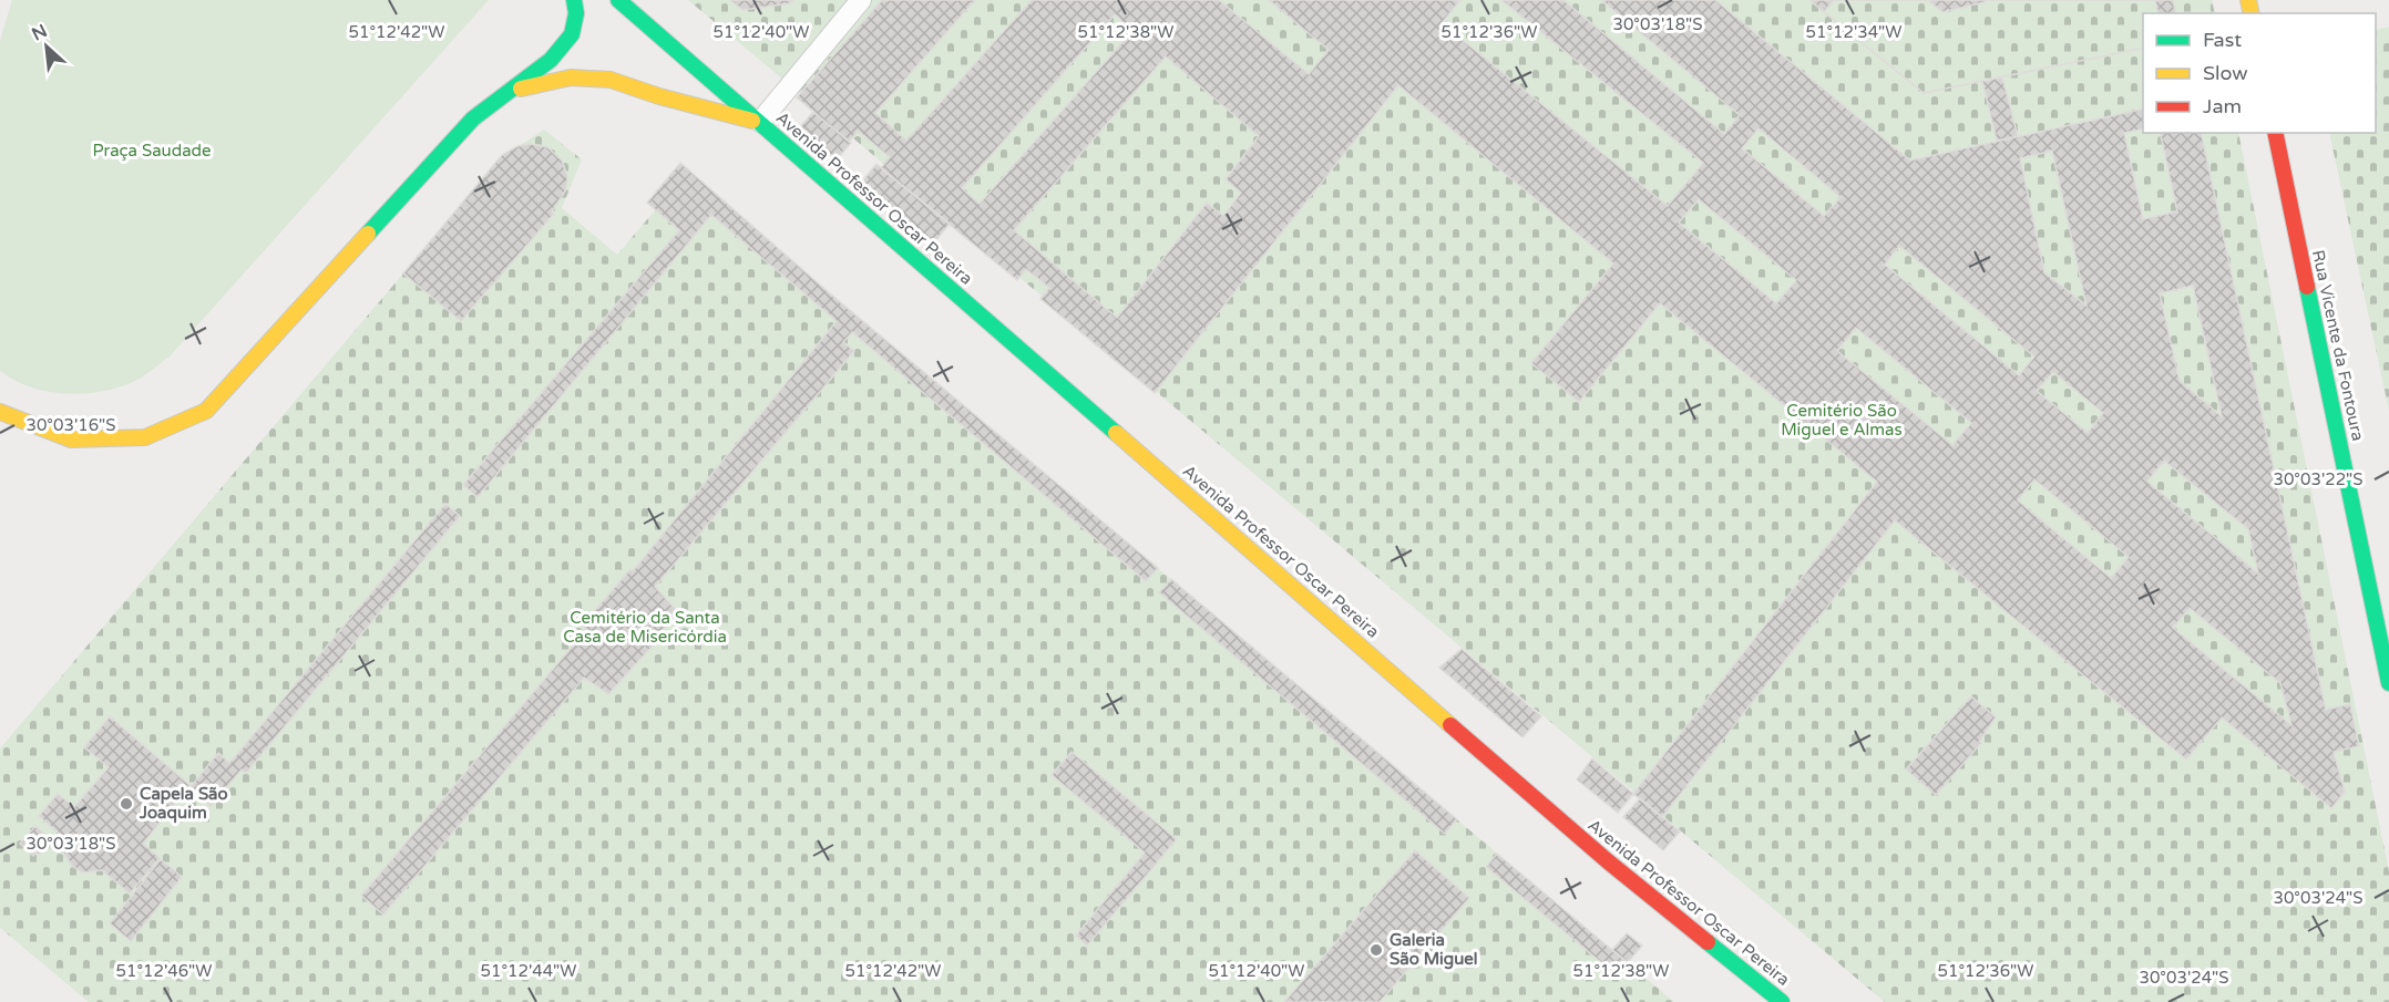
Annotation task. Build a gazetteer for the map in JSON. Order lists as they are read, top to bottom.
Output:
{
  "streets": {
    "main road": ["Avenida Professor Oscar Pereira", "Rua Vicente da Fontoura"]
  },
  "parks": ["Praça Saudade", "Cemitério São Miguel e Almas", "Cemitério da Santa Casa de Misericórdia"],
  "places": ["Capela São Joaquim", "Galeria São Miguel"],
  "legend": ["Fast", "Slow", "Jam"],
  "north": "top left",
  "coordinates": [
    "30°03'18\"S",
    "51°12'42\"W",
    "51°12'40\"W",
    "51°12'38\"W",
    "51°12'36\"W",
    "51°12'34\"W",
    "30°03'16\"S",
    "30°03'22\"S",
    "30°03'24\"S",
    "51°12'46\"W",
    "51°12'44\"W"
  ]
}
